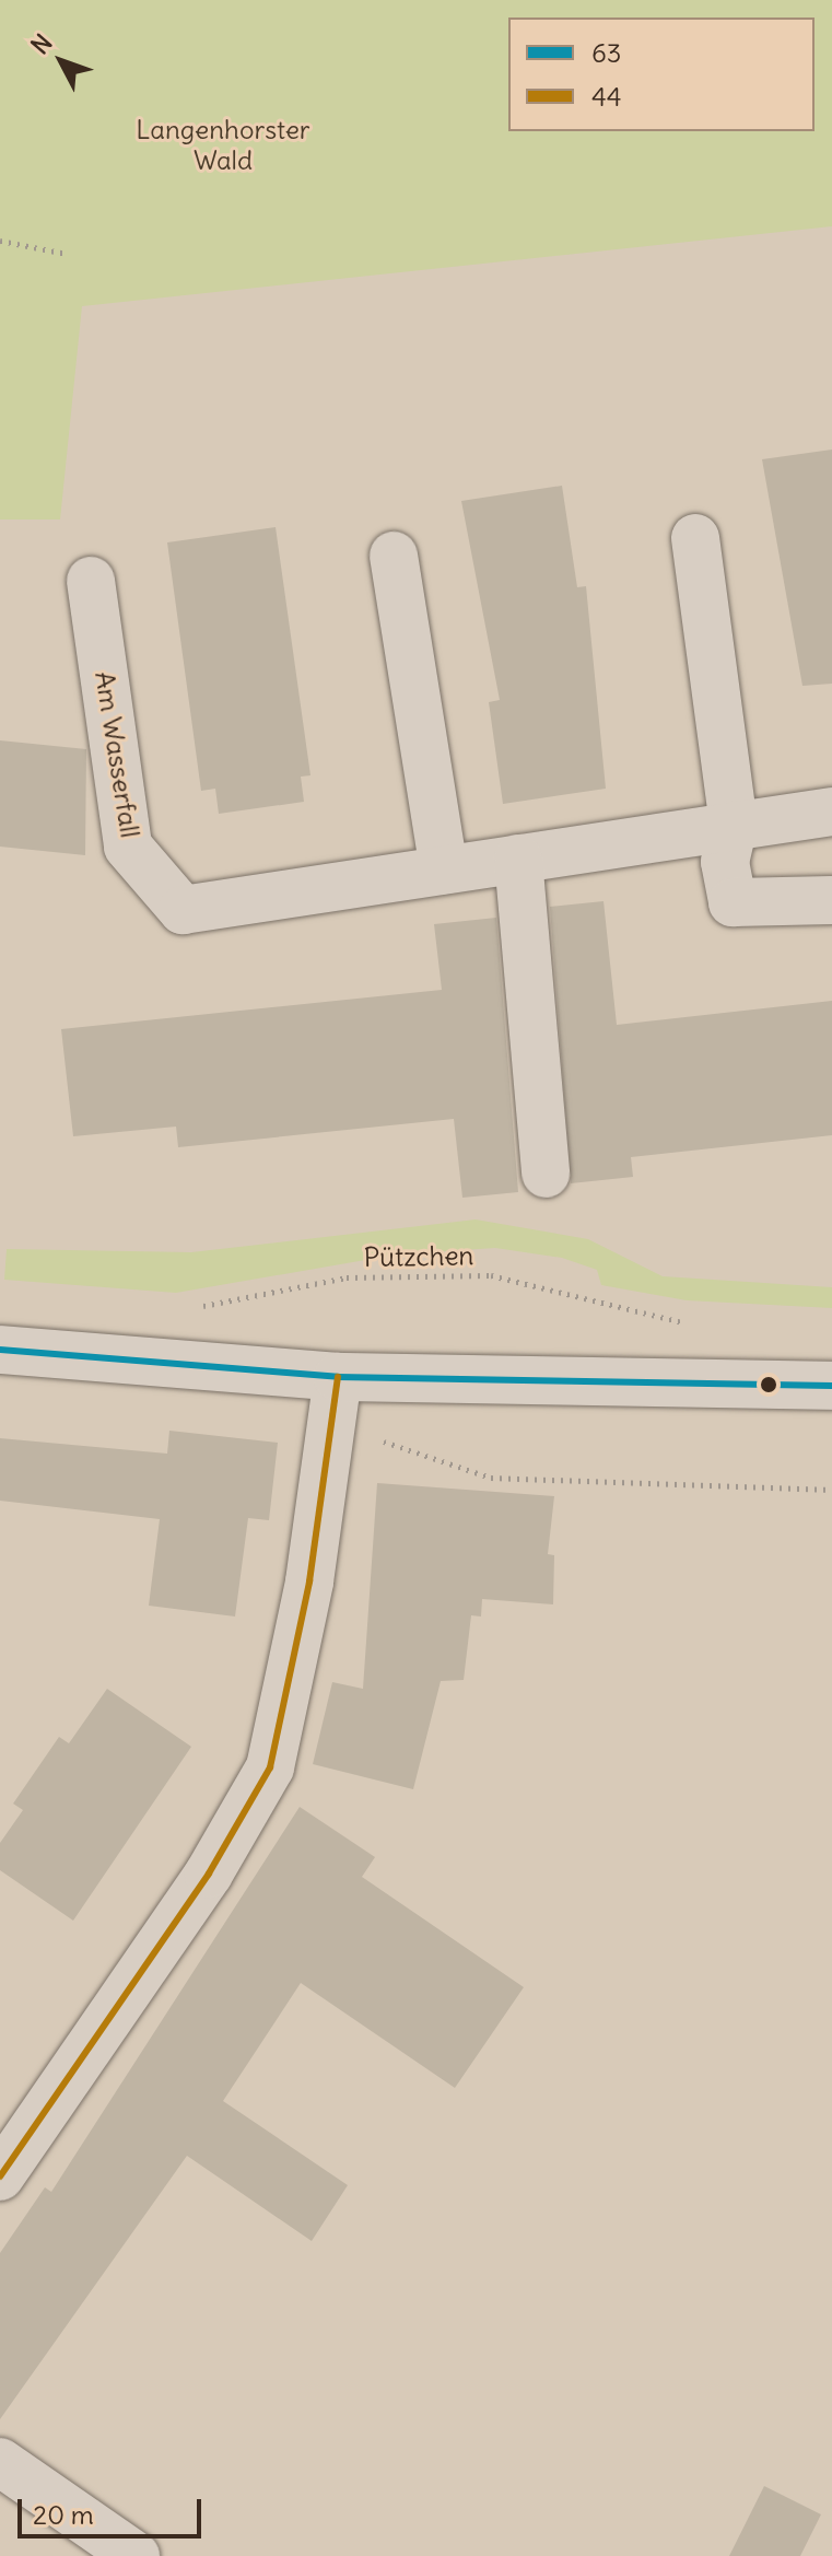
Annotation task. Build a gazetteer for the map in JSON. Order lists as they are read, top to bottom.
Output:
{
  "streets": {
    "street": ["Am Wasserfall"],
    "path": ["Pützchen"]
  },
  "parks": ["Langenhorster Wald"],
  "lines": ["transit line 63", "transit line 44"],
  "legend": ["63", "44"],
  "scale_bar": "20 m",
  "north": "top left"
}
